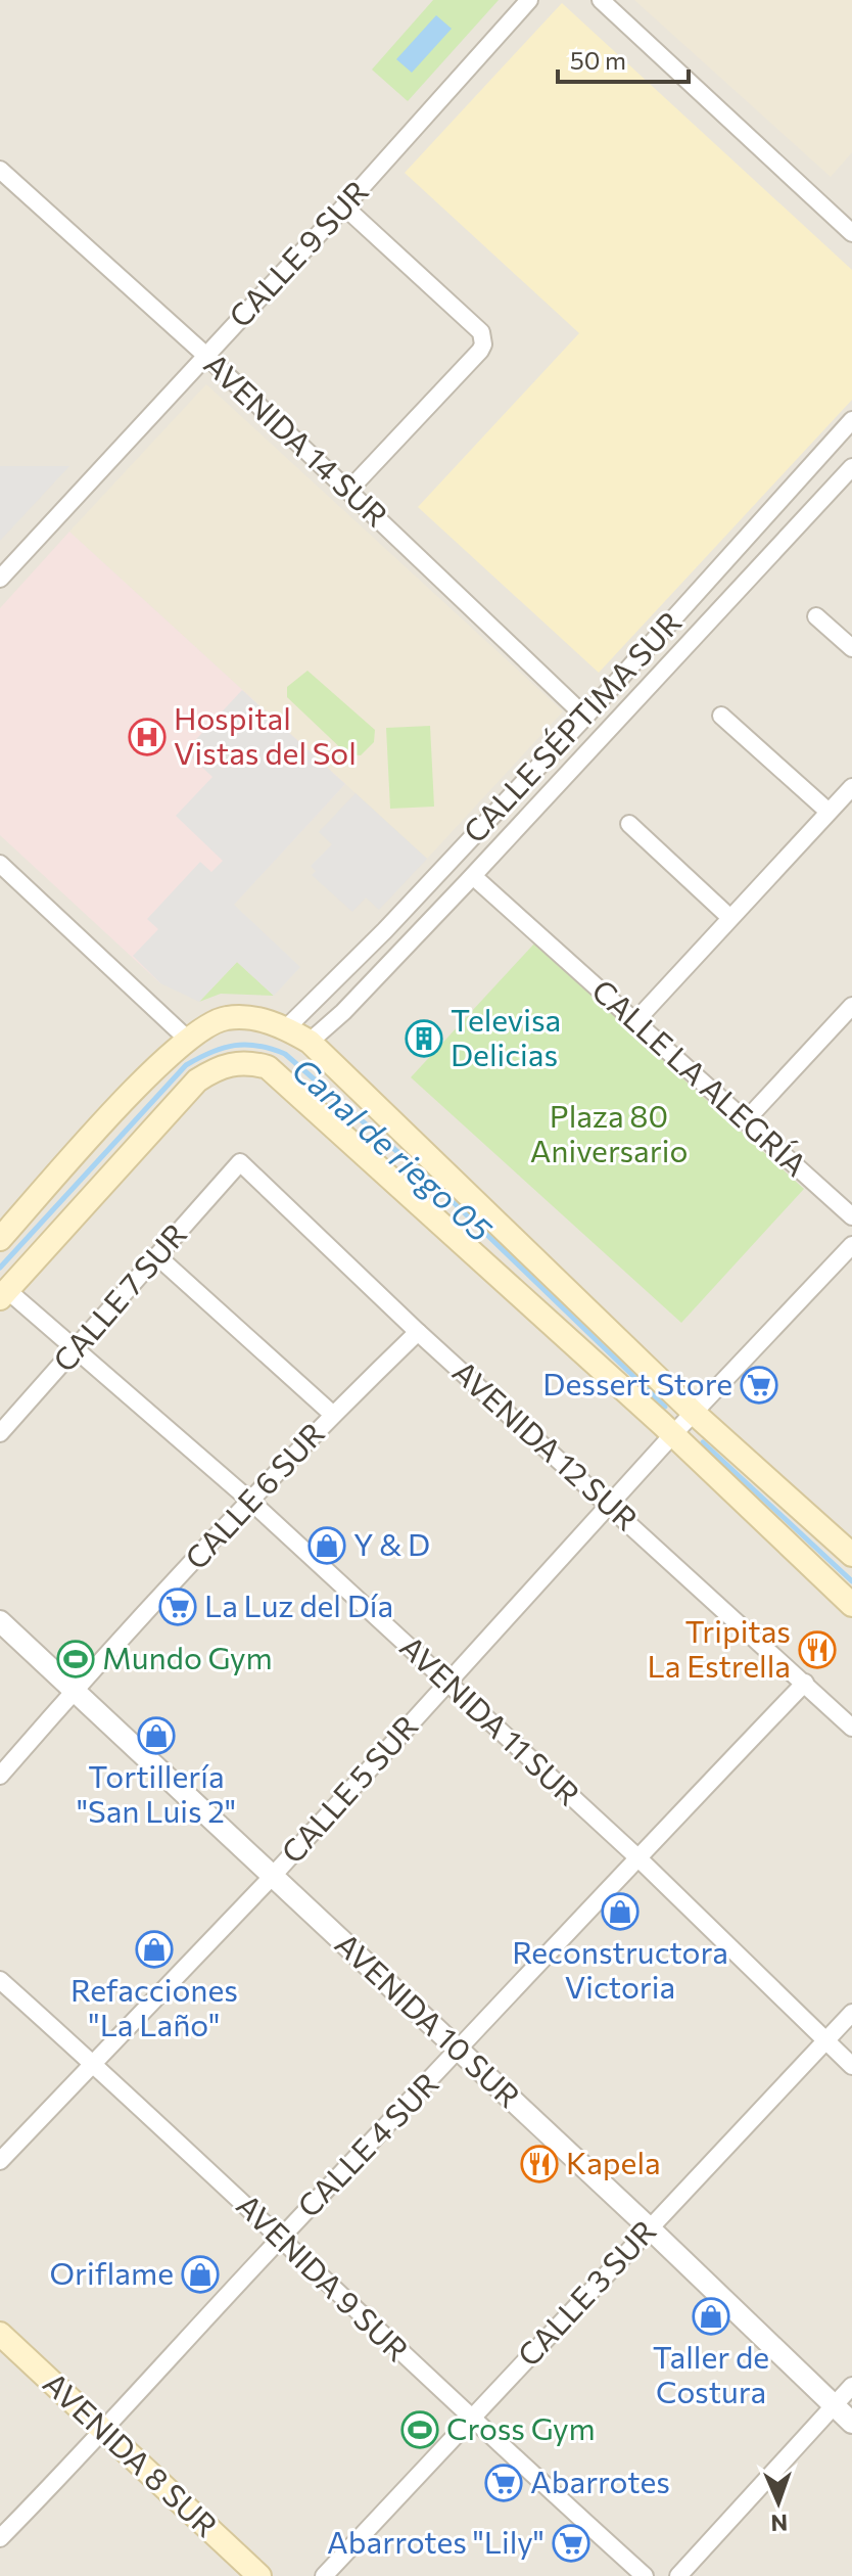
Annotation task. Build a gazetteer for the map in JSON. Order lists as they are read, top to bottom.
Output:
{
  "streets": {
    "main road": ["AVENIDA 8 SUR"],
    "street": [
      "CALLE 9 SUR",
      "AVENIDA 14 SUR",
      "CALLE SÉPTIMA SUR",
      "CALLE LA ALEGRÍA",
      "CALLE 7 SUR",
      "AVENIDA 12 SUR",
      "CALLE 6 SUR",
      "AVENIDA 11 SUR",
      "CALLE 5 SUR",
      "AVENIDA 10 SUR",
      "CALLE 4 SUR",
      "AVENIDA 9 SUR",
      "CALLE 3 SUR"
    ]
  },
  "crossings": [
    ["CALLE 9 SUR", "AVENIDA 14 SUR"],
    ["AVENIDA 14 SUR", "CALLE SÉPTIMA SUR"],
    ["CALLE SÉPTIMA SUR", "CALLE LA ALEGRÍA"],
    ["CALLE 7 SUR", "AVENIDA 12 SUR"],
    ["CALLE 7 SUR", "AVENIDA 11 SUR"],
    ["AVENIDA 12 SUR", "CALLE 6 SUR"],
    ["AVENIDA 12 SUR", "CALLE 5 SUR"],
    ["AVENIDA 12 SUR", "CALLE 4 SUR"],
    ["CALLE 6 SUR", "AVENIDA 11 SUR"],
    ["CALLE 6 SUR", "AVENIDA 10 SUR"],
    ["AVENIDA 11 SUR", "CALLE 5 SUR"],
    ["AVENIDA 11 SUR", "CALLE 4 SUR"],
    ["AVENIDA 11 SUR", "CALLE 3 SUR"],
    ["CALLE 5 SUR", "AVENIDA 10 SUR"],
    ["CALLE 5 SUR", "AVENIDA 9 SUR"],
    ["AVENIDA 10 SUR", "CALLE 4 SUR"],
    ["AVENIDA 10 SUR", "CALLE 3 SUR"],
    ["CALLE 4 SUR", "AVENIDA 9 SUR"],
    ["CALLE 4 SUR", "AVENIDA 8 SUR"],
    ["AVENIDA 9 SUR", "CALLE 3 SUR"]
  ],
  "water": ["Canal de riego 05"],
  "parks": ["Plaza 80 Aniversario"],
  "places": {
    "hospital": ["Hospital Vistas del Sol"],
    "building": ["Televisa Delicias"],
    "supermarket": [
      "Dessert Store",
      "La Luz del Día",
      "Abarrotes",
      "Abarrotes \"Lily\""
    ],
    "shop": [
      "Y & D",
      "Tortillería \"San Luis 2\"",
      "Reconstructora Victoria",
      "Refacciones \"La Laño\"",
      "Oriflame",
      "Taller de Costura"
    ],
    "restaurant": ["Tripitas La Estrella", "Kapela"],
    "sports": ["Mundo Gym", "Cross Gym"]
  },
  "scale_bar": "50 m",
  "north": "bottom"
}
